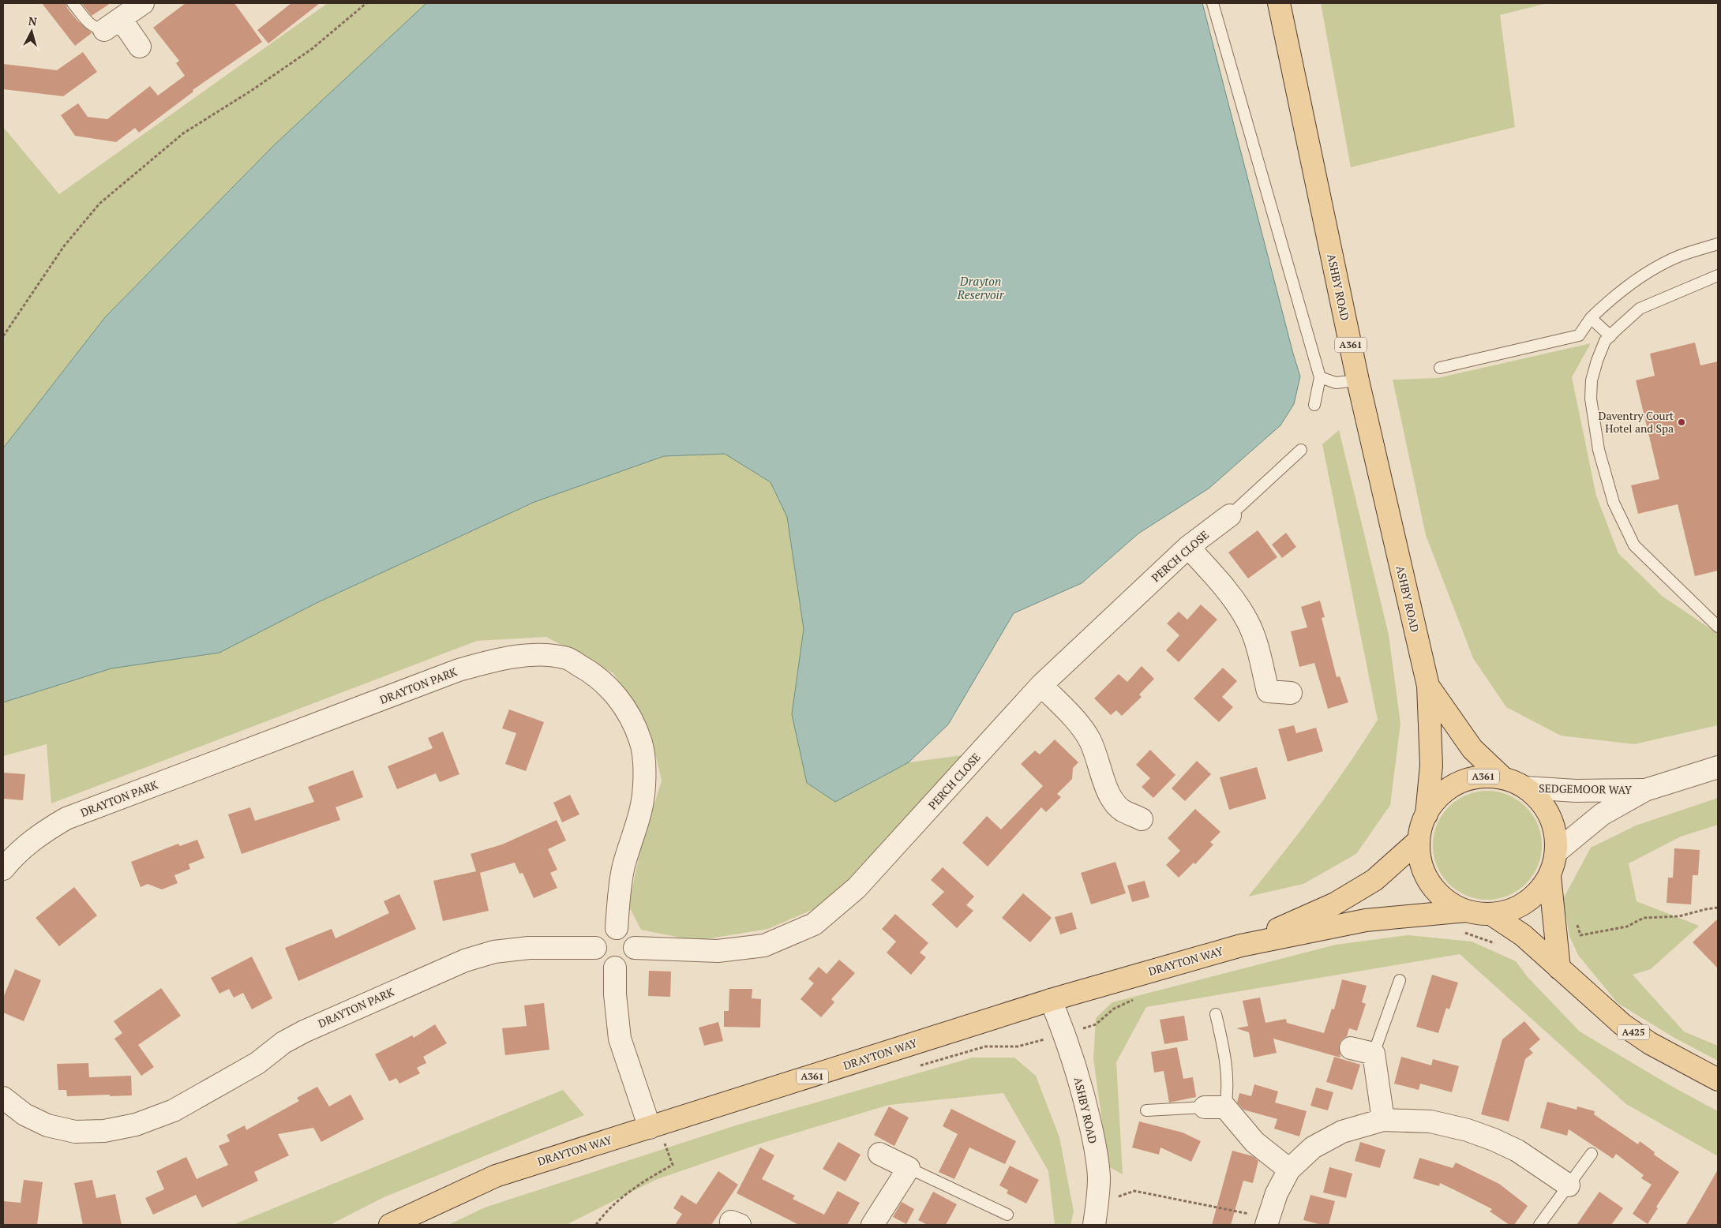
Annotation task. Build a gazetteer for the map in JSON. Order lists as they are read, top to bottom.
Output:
{
  "streets": {
    "main road": [
      "ASHBY ROAD",
      "A361",
      "DRAYTON WAY",
      "A425"
    ],
    "street": ["PERCH CLOSE", "DRAYTON PARK", "SEDGEMOOR WAY"]
  },
  "crossings": [
    ["ASHBY ROAD", "A361"],
    ["ASHBY ROAD", "SEDGEMOOR WAY"],
    ["ASHBY ROAD", "DRAYTON WAY"],
    ["ASHBY ROAD", "A425"],
    ["A361", "SEDGEMOOR WAY"],
    ["A361", "DRAYTON WAY"],
    ["A361", "A425"],
    ["PERCH CLOSE", "DRAYTON PARK"],
    ["SEDGEMOOR WAY", "DRAYTON WAY"],
    ["SEDGEMOOR WAY", "A425"],
    ["DRAYTON WAY", "A425"]
  ],
  "water": ["Drayton Reservoir"],
  "places": ["Daventry Court Hotel and Spa"],
  "north": "top"
}
